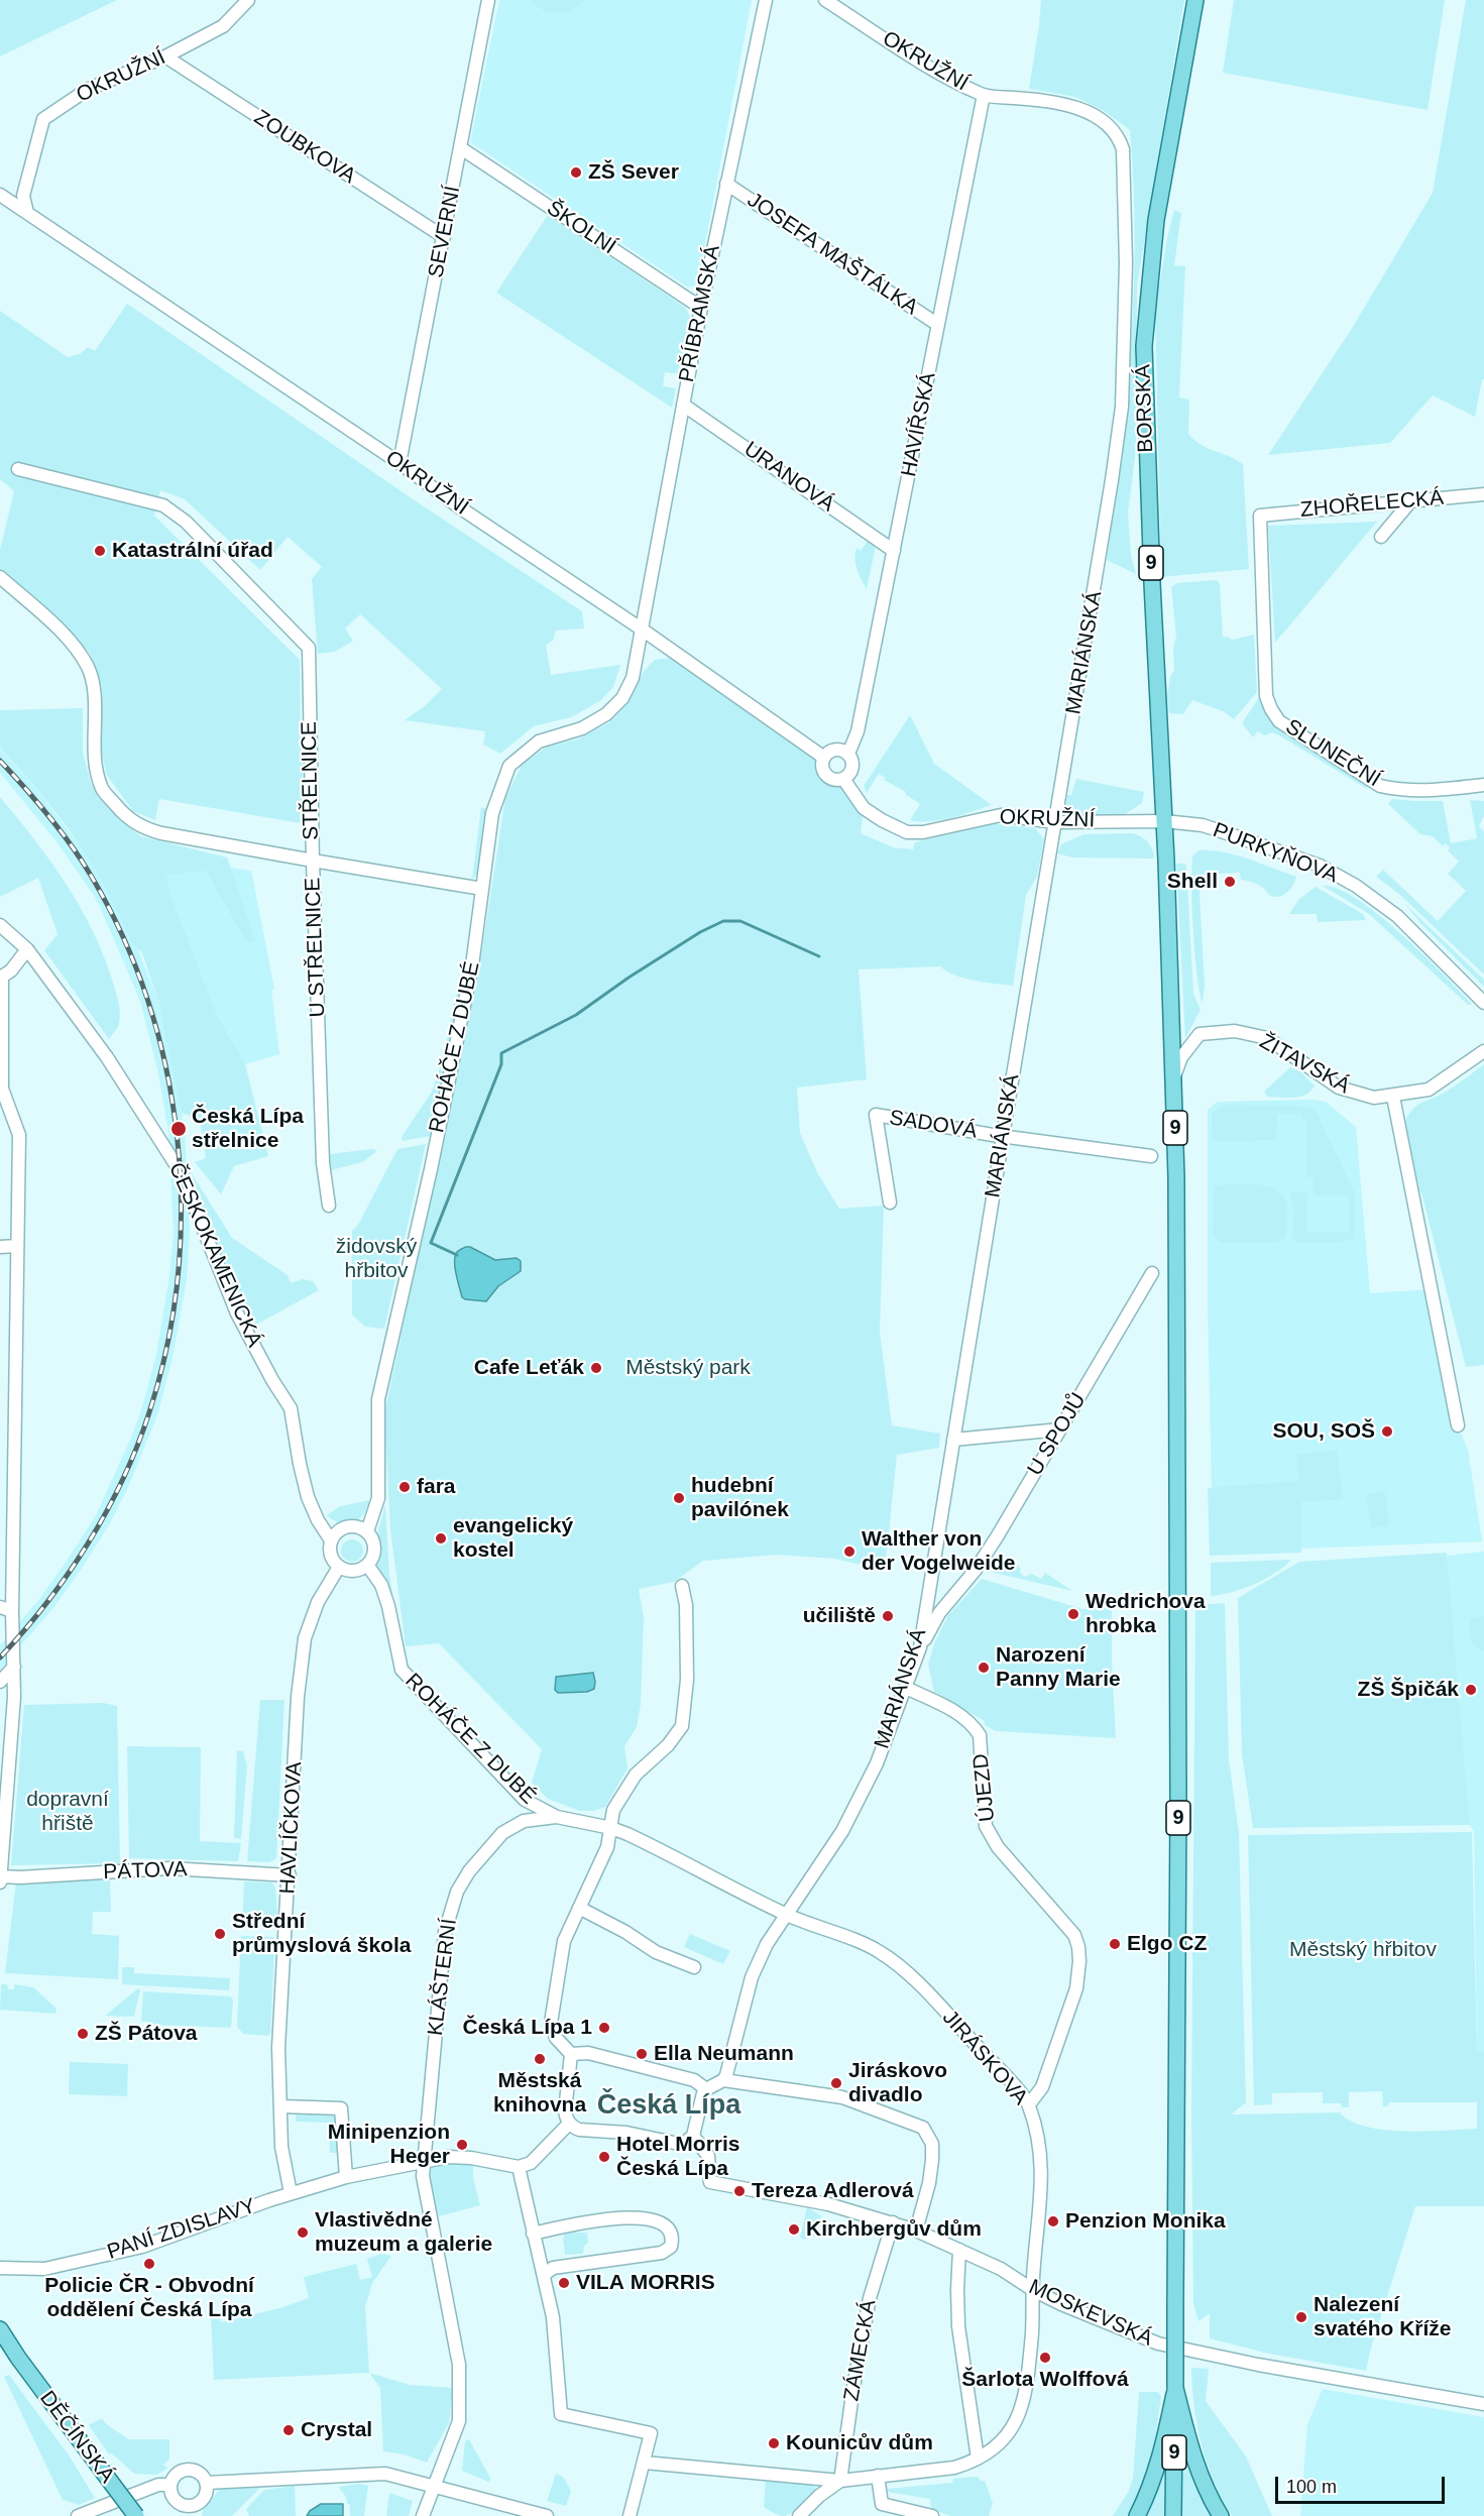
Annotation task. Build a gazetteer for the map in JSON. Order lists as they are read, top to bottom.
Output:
{
  "streets": {
    "main road": ["BORSKÁ", "9", "DĚČÍNSKÁ"],
    "street": [
      "OKRUŽNÍ",
      "ZOUBKOVA",
      "ŠKOLNÍ",
      "SEVERNÍ",
      "JOSEFA MAŠTÁLKA",
      "PŘÍBRAMSKÁ",
      "HAVÍŘSKÁ",
      "URANOVÁ",
      "ZHOŘELECKÁ",
      "MARIÁNSKÁ",
      "SLUNEČNÍ",
      "STŘELNICE",
      "PURKYŇOVA",
      "U STŘELNICE",
      "ROHÁČE Z DUBÉ",
      "ŽITAVSKÁ",
      "SADOVÁ",
      "ČESKOKAMENICKÁ",
      "U SPOJŮ",
      "ÚJEZD",
      "HAVLÍČKOVA",
      "PÁTOVA",
      "KLÁŠTERNÍ",
      "JIRÁSKOVA",
      "PANÍ ZDISLAVY",
      "MOSKEVSKÁ",
      "ZÁMECKÁ"
    ]
  },
  "crossings": [
    ["OKRUŽNÍ", "ZOUBKOVA"],
    ["OKRUŽNÍ", "SEVERNÍ"],
    ["OKRUŽNÍ", "PŘÍBRAMSKÁ"],
    ["OKRUŽNÍ", "BORSKÁ"],
    ["OKRUŽNÍ", "HAVÍŘSKÁ"],
    ["OKRUŽNÍ", "9"],
    ["OKRUŽNÍ", "MARIÁNSKÁ"],
    ["OKRUŽNÍ", "PURKYŇOVA"],
    ["OKRUŽNÍ", "ROHÁČE Z DUBÉ"],
    ["ZOUBKOVA", "SEVERNÍ"],
    ["ŠKOLNÍ", "SEVERNÍ"],
    ["ŠKOLNÍ", "PŘÍBRAMSKÁ"],
    ["JOSEFA MAŠTÁLKA", "PŘÍBRAMSKÁ"],
    ["JOSEFA MAŠTÁLKA", "HAVÍŘSKÁ"],
    ["PŘÍBRAMSKÁ", "URANOVÁ"],
    ["PŘÍBRAMSKÁ", "ROHÁČE Z DUBÉ"],
    ["BORSKÁ", "9"],
    ["BORSKÁ", "PURKYŇOVA"],
    ["HAVÍŘSKÁ", "URANOVÁ"],
    ["ZHOŘELECKÁ", "SLUNEČNÍ"],
    ["9", "PURKYŇOVA"],
    ["9", "ŽITAVSKÁ"],
    ["MARIÁNSKÁ", "ROHÁČE Z DUBÉ"],
    ["MARIÁNSKÁ", "SADOVÁ"],
    ["MARIÁNSKÁ", "U SPOJŮ"],
    ["MARIÁNSKÁ", "ÚJEZD"],
    ["MARIÁNSKÁ", "JIRÁSKOVA"],
    ["STŘELNICE", "U STŘELNICE"],
    ["U STŘELNICE", "ROHÁČE Z DUBÉ"],
    ["ROHÁČE Z DUBÉ", "ČESKOKAMENICKÁ"],
    ["ROHÁČE Z DUBÉ", "HAVLÍČKOVA"],
    ["ROHÁČE Z DUBÉ", "KLÁŠTERNÍ"],
    ["ROHÁČE Z DUBÉ", "JIRÁSKOVA"],
    ["ČESKOKAMENICKÁ", "HAVLÍČKOVA"],
    ["ÚJEZD", "JIRÁSKOVA"],
    ["HAVLÍČKOVA", "PÁTOVA"],
    ["HAVLÍČKOVA", "PANÍ ZDISLAVY"],
    ["KLÁŠTERNÍ", "PANÍ ZDISLAVY"],
    ["JIRÁSKOVA", "MOSKEVSKÁ"],
    ["JIRÁSKOVA", "ZÁMECKÁ"],
    ["MOSKEVSKÁ", "ZÁMECKÁ"]
  ],
  "districts": ["Česká Lípa"],
  "parks": [
    "židovský hřbitov",
    "Městský park",
    "dopravní hřiště",
    "Městský hřbitov"
  ],
  "places": [
    "ZŠ Sever",
    "Katastrální úřad",
    "Shell",
    "Česká Lípa střelnice",
    "Cafe Leťák",
    "SOU, SOŠ",
    "fara",
    "hudební pavilónek",
    "evangelický kostel",
    "Walther von der Vogelweide",
    "Wedrichova hrobka",
    "učiliště",
    "Narození Panny Marie",
    "ZŠ Špičák",
    "Střední průmyslová škola",
    "Elgo CZ",
    "Česká Lípa 1",
    "ZŠ Pátova",
    "Ella Neumann",
    "Městská knihovna",
    "Jiráskovo divadlo",
    "Minipenzion Heger",
    "Hotel Morris Česká Lípa",
    "Tereza Adlerová",
    "Penzion Monika",
    "Kirchbergův dům",
    "Vlastivědné muzeum a galerie",
    "Policie ČR - Obvodní oddělení Česká Lípa",
    "VILA MORRIS",
    "Nalezení svatého Kříže",
    "Šarlota Wolffová",
    "Crystal",
    "Kounicův dům"
  ],
  "scale_bar": "100 m"
}
